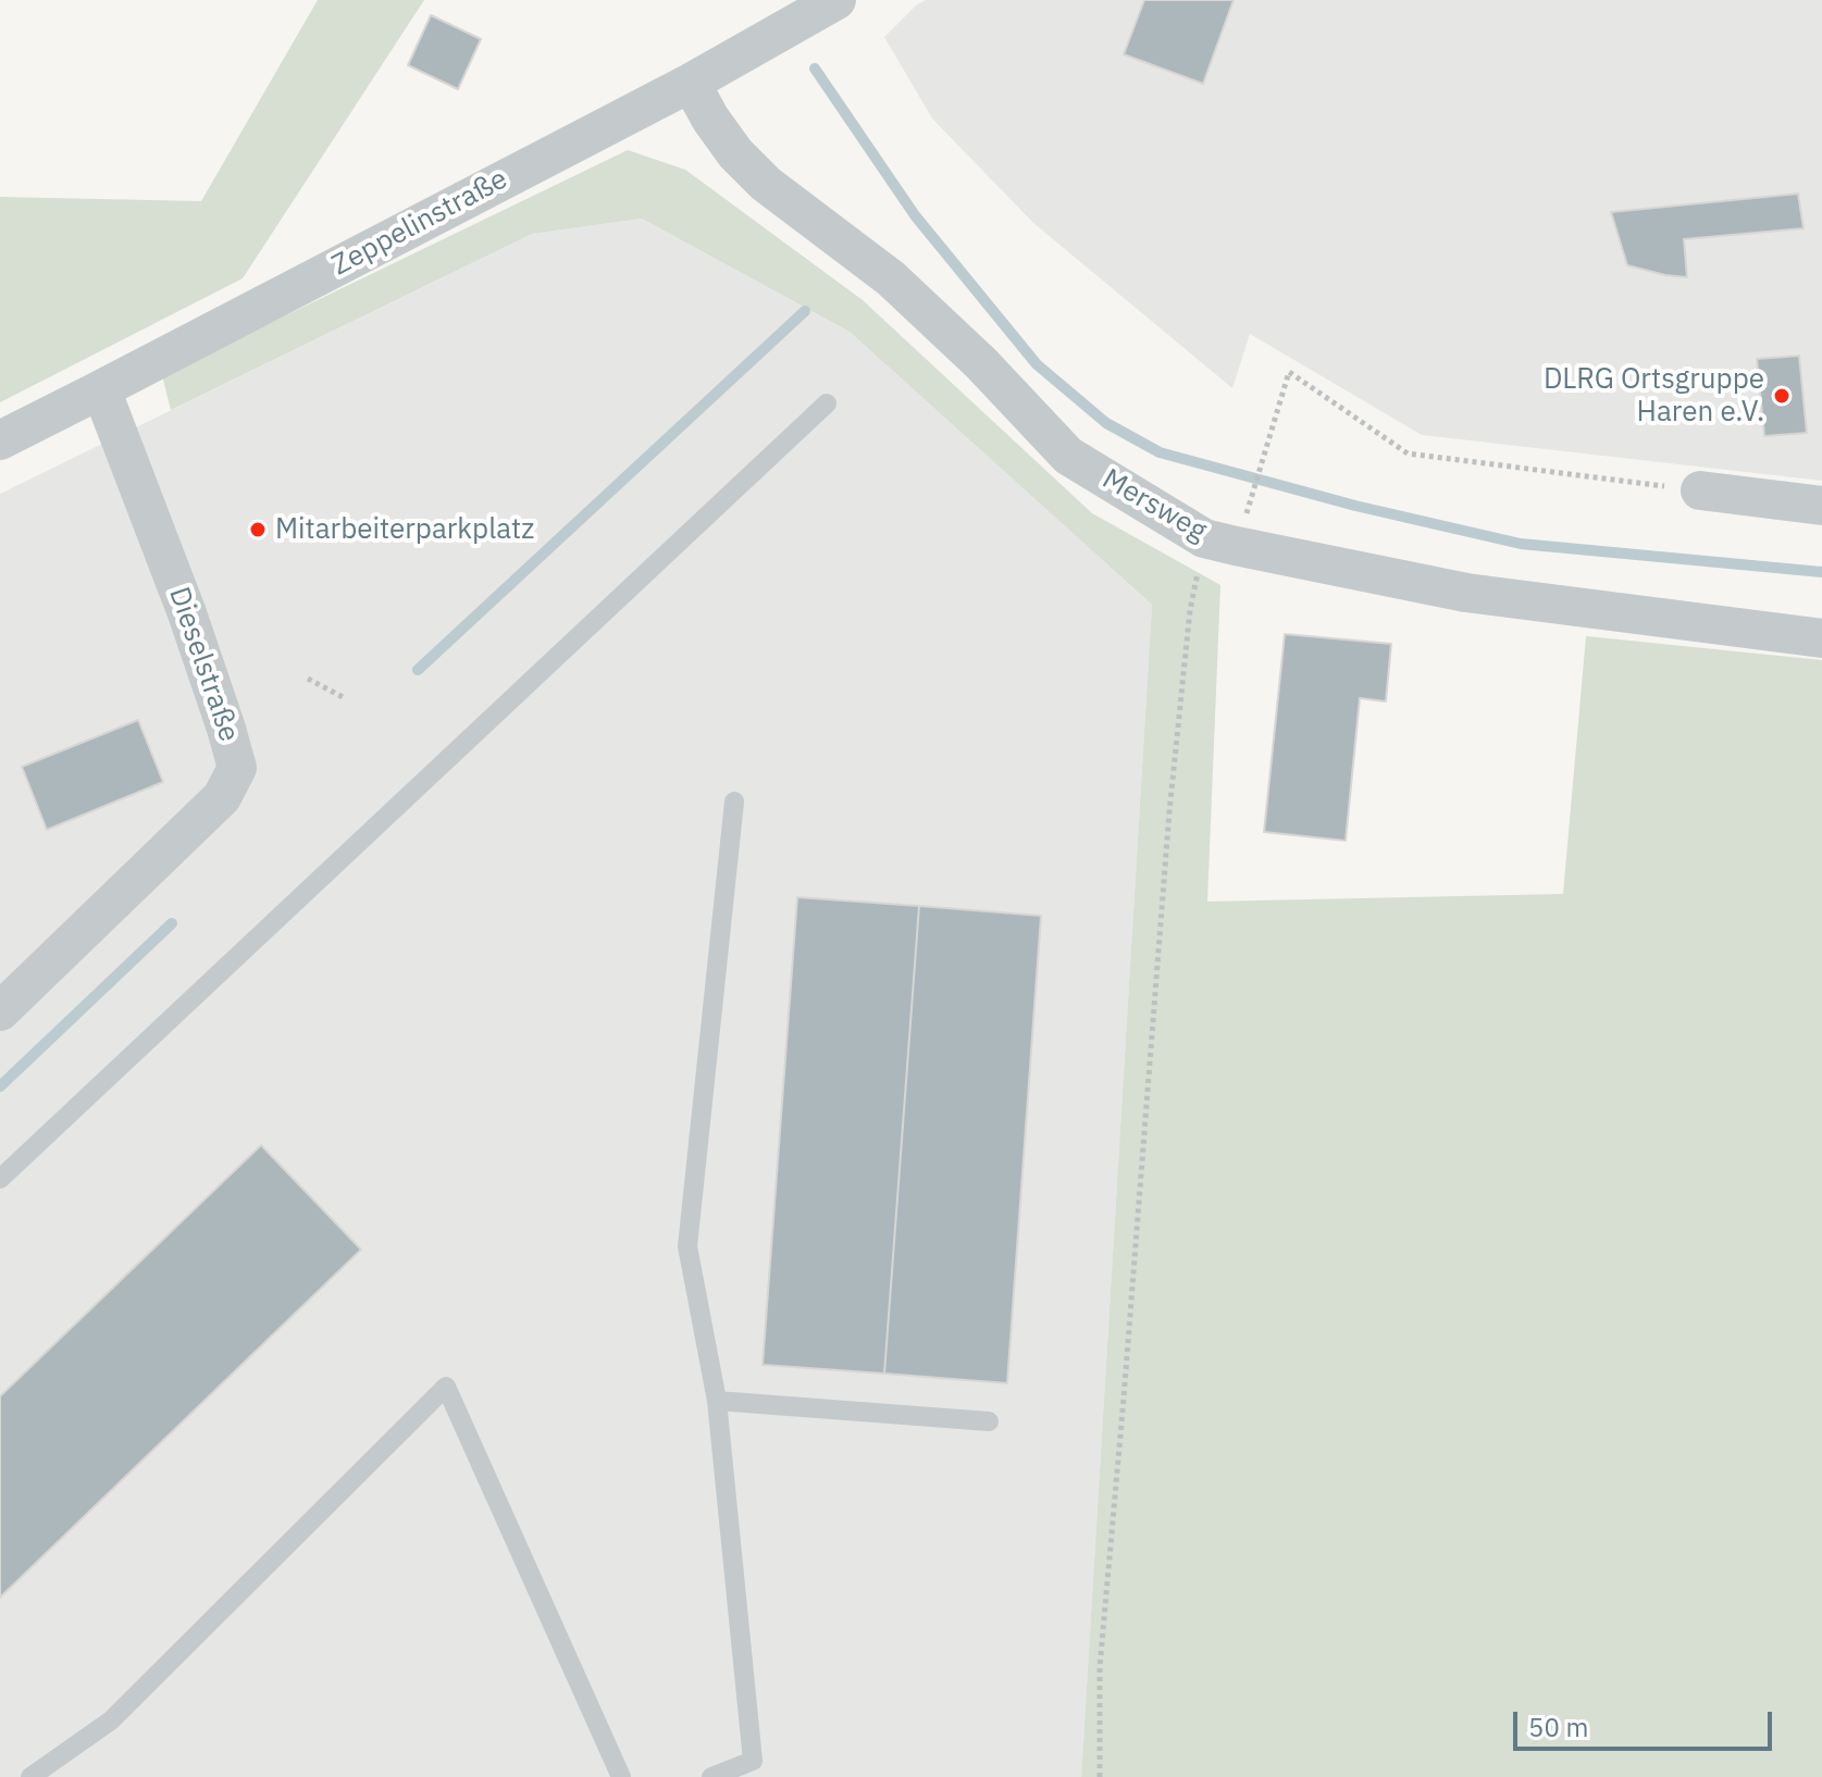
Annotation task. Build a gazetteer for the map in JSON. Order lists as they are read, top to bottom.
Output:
{
  "streets": {
    "street": ["Zeppelinstraße", "Mersweg", "Dieselstraße"]
  },
  "crossings": [
    ["Zeppelinstraße", "Mersweg"],
    ["Zeppelinstraße", "Dieselstraße"]
  ],
  "places": ["DLRG Ortsgruppe Haren e.V.", "Mitarbeiterparkplatz"],
  "scale_bar": "50 m"
}
